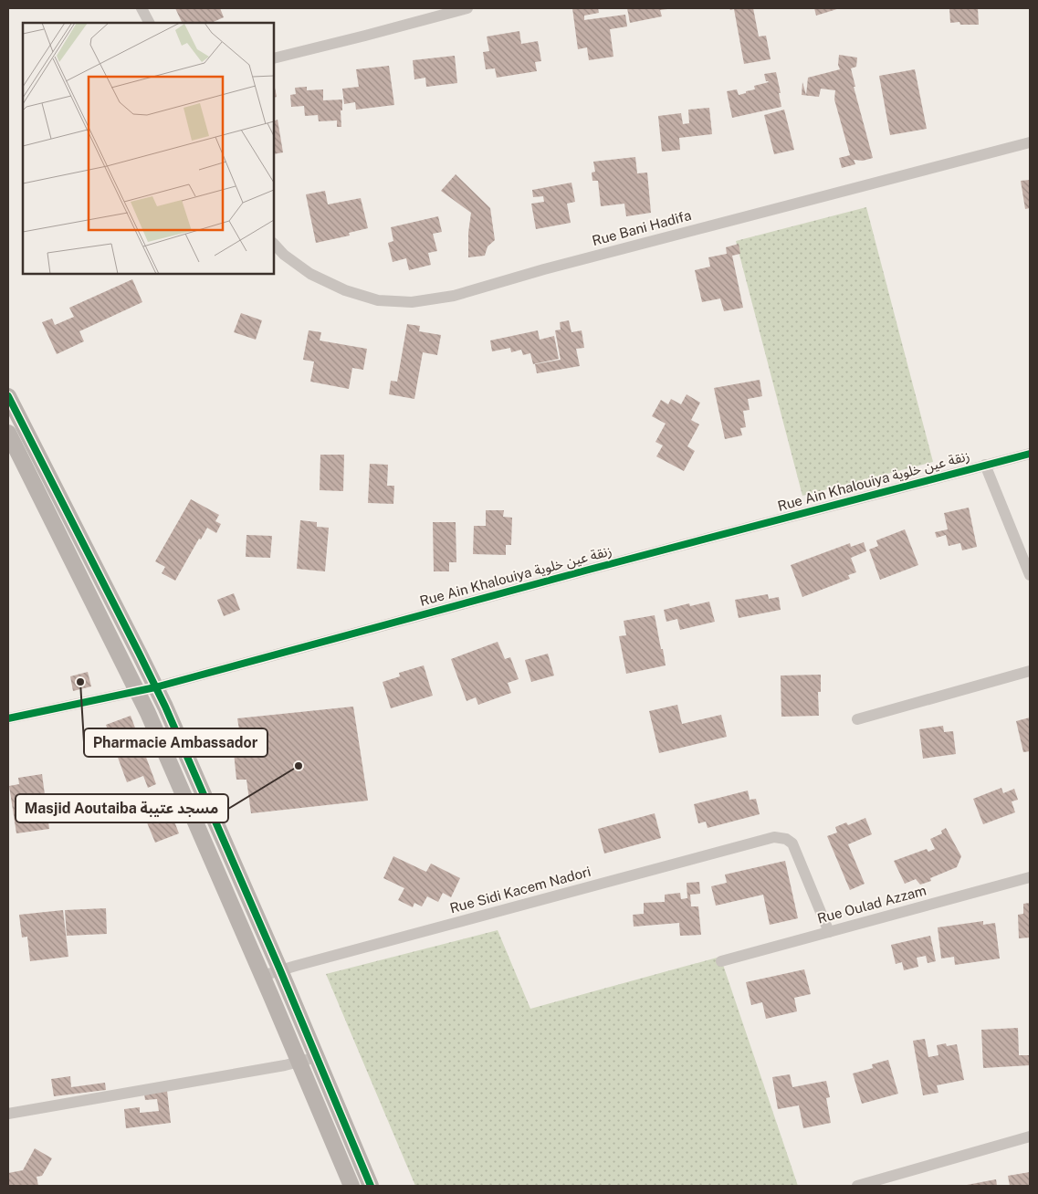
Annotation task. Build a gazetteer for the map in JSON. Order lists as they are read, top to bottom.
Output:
{
  "streets": {
    "street": [
      "Rue Bani Hadifa",
      "Rue Ain Khalouiya زنقة عين خلوية",
      "Rue Sidi Kacem Nadori",
      "Rue Oulad Azzam"
    ]
  },
  "crossings": [
    ["Rue Sidi Kacem Nadori", "Rue Oulad Azzam"]
  ],
  "places": ["Pharmacie Ambassador", "Masjid Aoutaiba مسجد عتيبة"]
}
